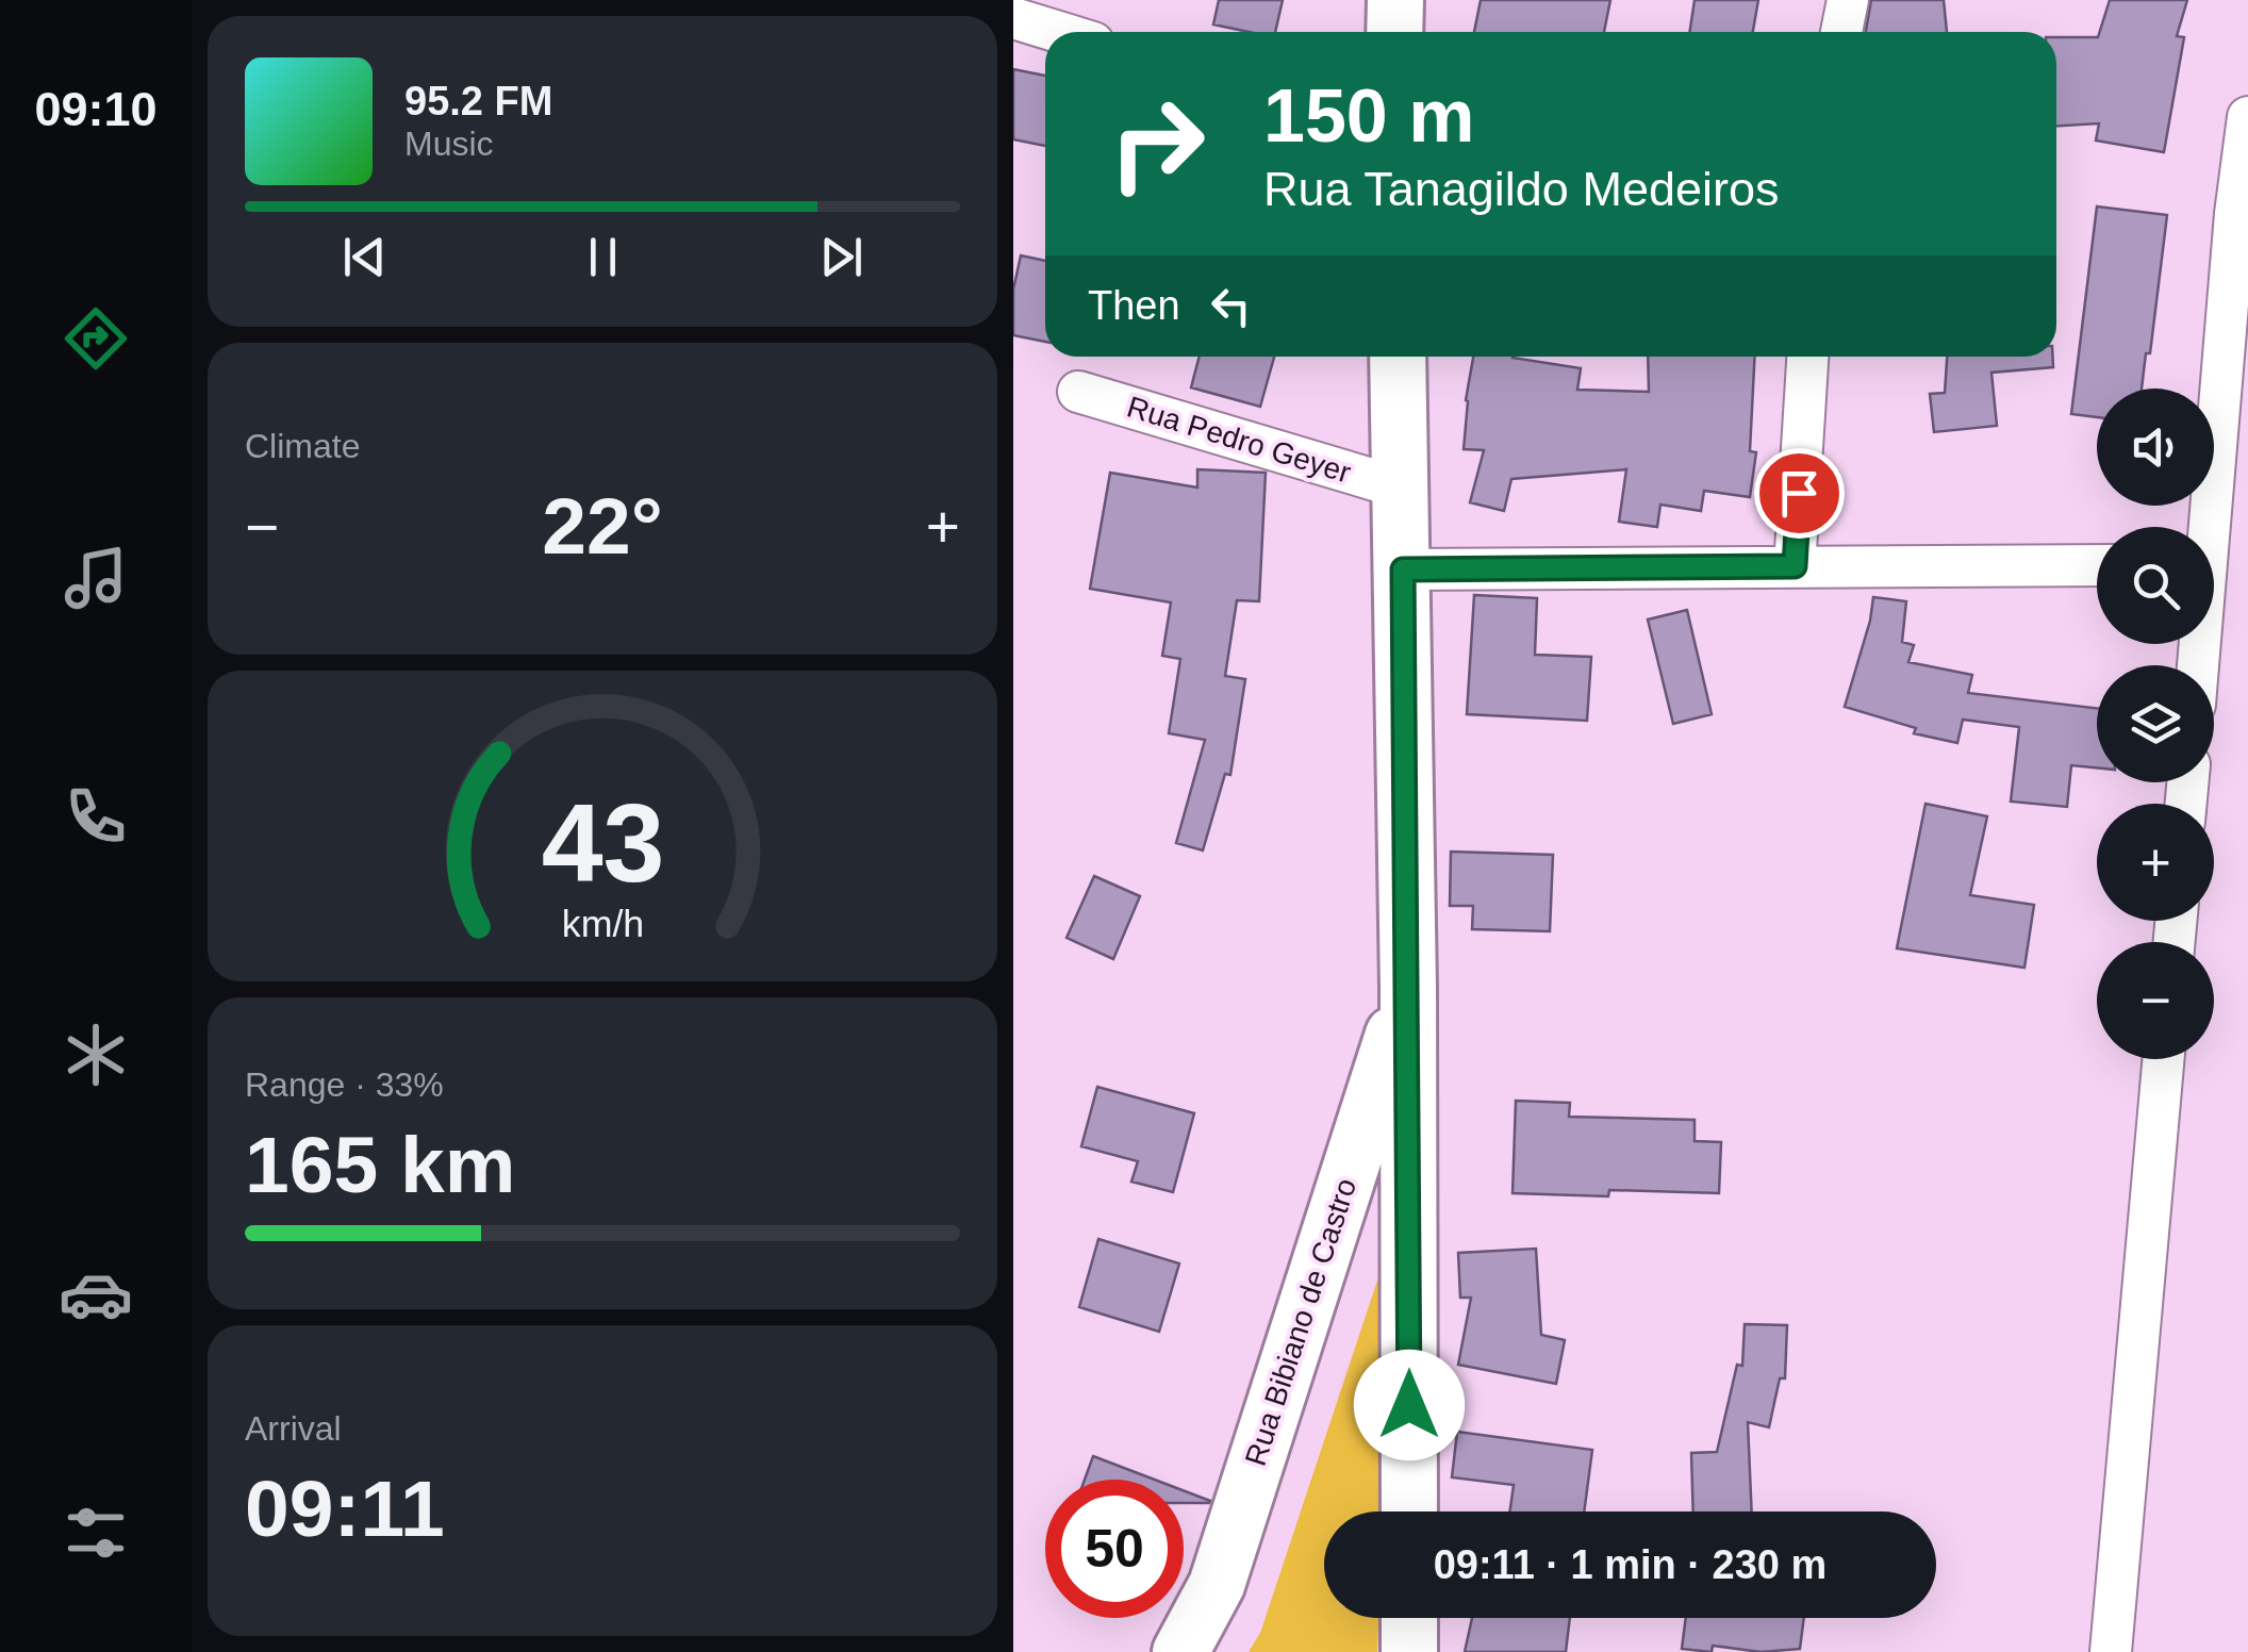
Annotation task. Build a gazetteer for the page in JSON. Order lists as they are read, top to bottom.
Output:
{
  "streets": {
    "main road": ["Rua Bibiano de Castro"],
    "street": ["Rua Pedro Geyer"]
  },
  "page": {
    "tabs": "09:10",
    "turn": ["150 m", "Rua Tanagildo Medeiros"],
    "song": ["95.2 FM", "Music"],
    "then": "Then",
    "tile": [
      "Climate",
      ["Range · 33%", "165 km"],
      ["Arrival", "09:11"]
    ],
    "map_buttons": ["+", "−"],
    "heat": ["−", "22°", "+"],
    "limit": "50",
    "trip": "09:11 · 1 min · 230 m",
    "gauge": ["43", "km/h"]
  }
}
